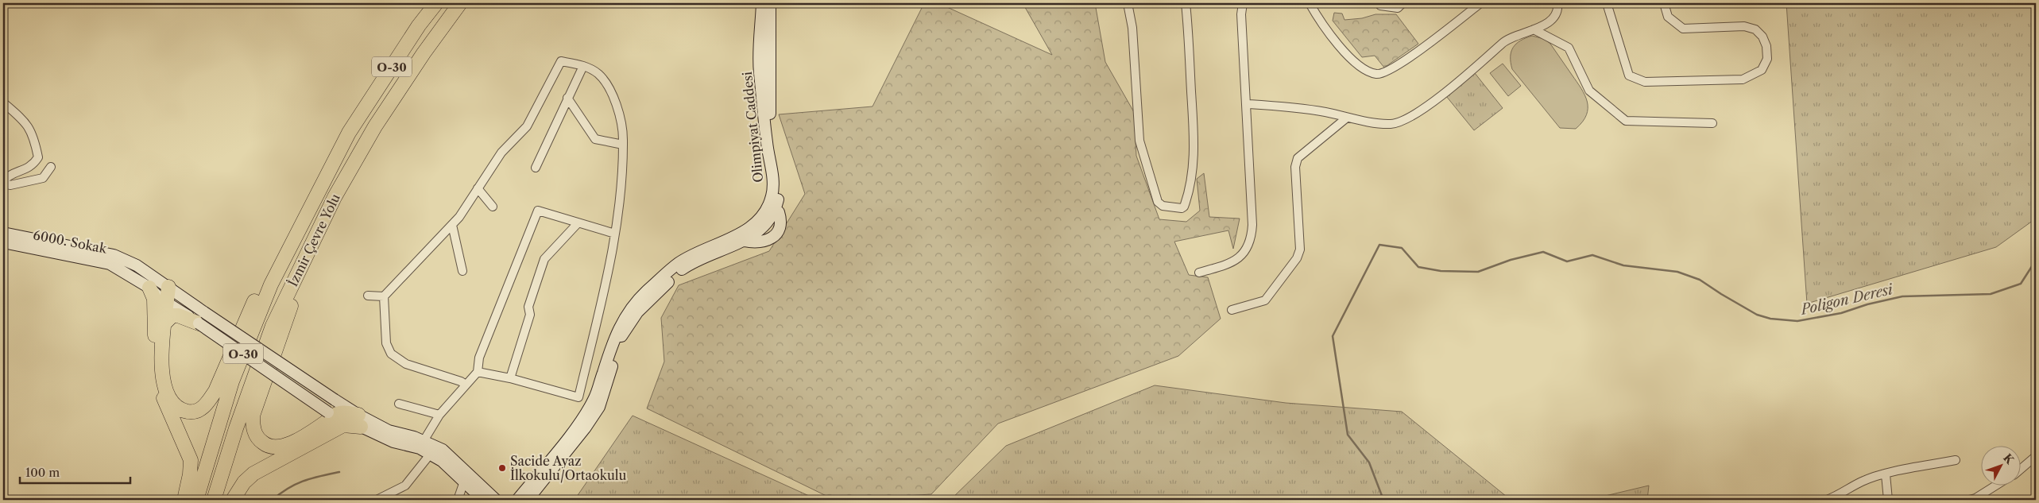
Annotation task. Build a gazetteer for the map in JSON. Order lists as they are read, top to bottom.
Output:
{
  "streets": {
    "highway": ["O-30", "İzmir Çevre Yolu"],
    "street": ["Olimpiyat Caddesi", "6000. Sokak"]
  },
  "water": ["Poligon Deresi"],
  "places": ["Sacide Ayaz İlkokulu/Ortaokulu"],
  "scale_bar": "100 m",
  "north": "top right"
}
